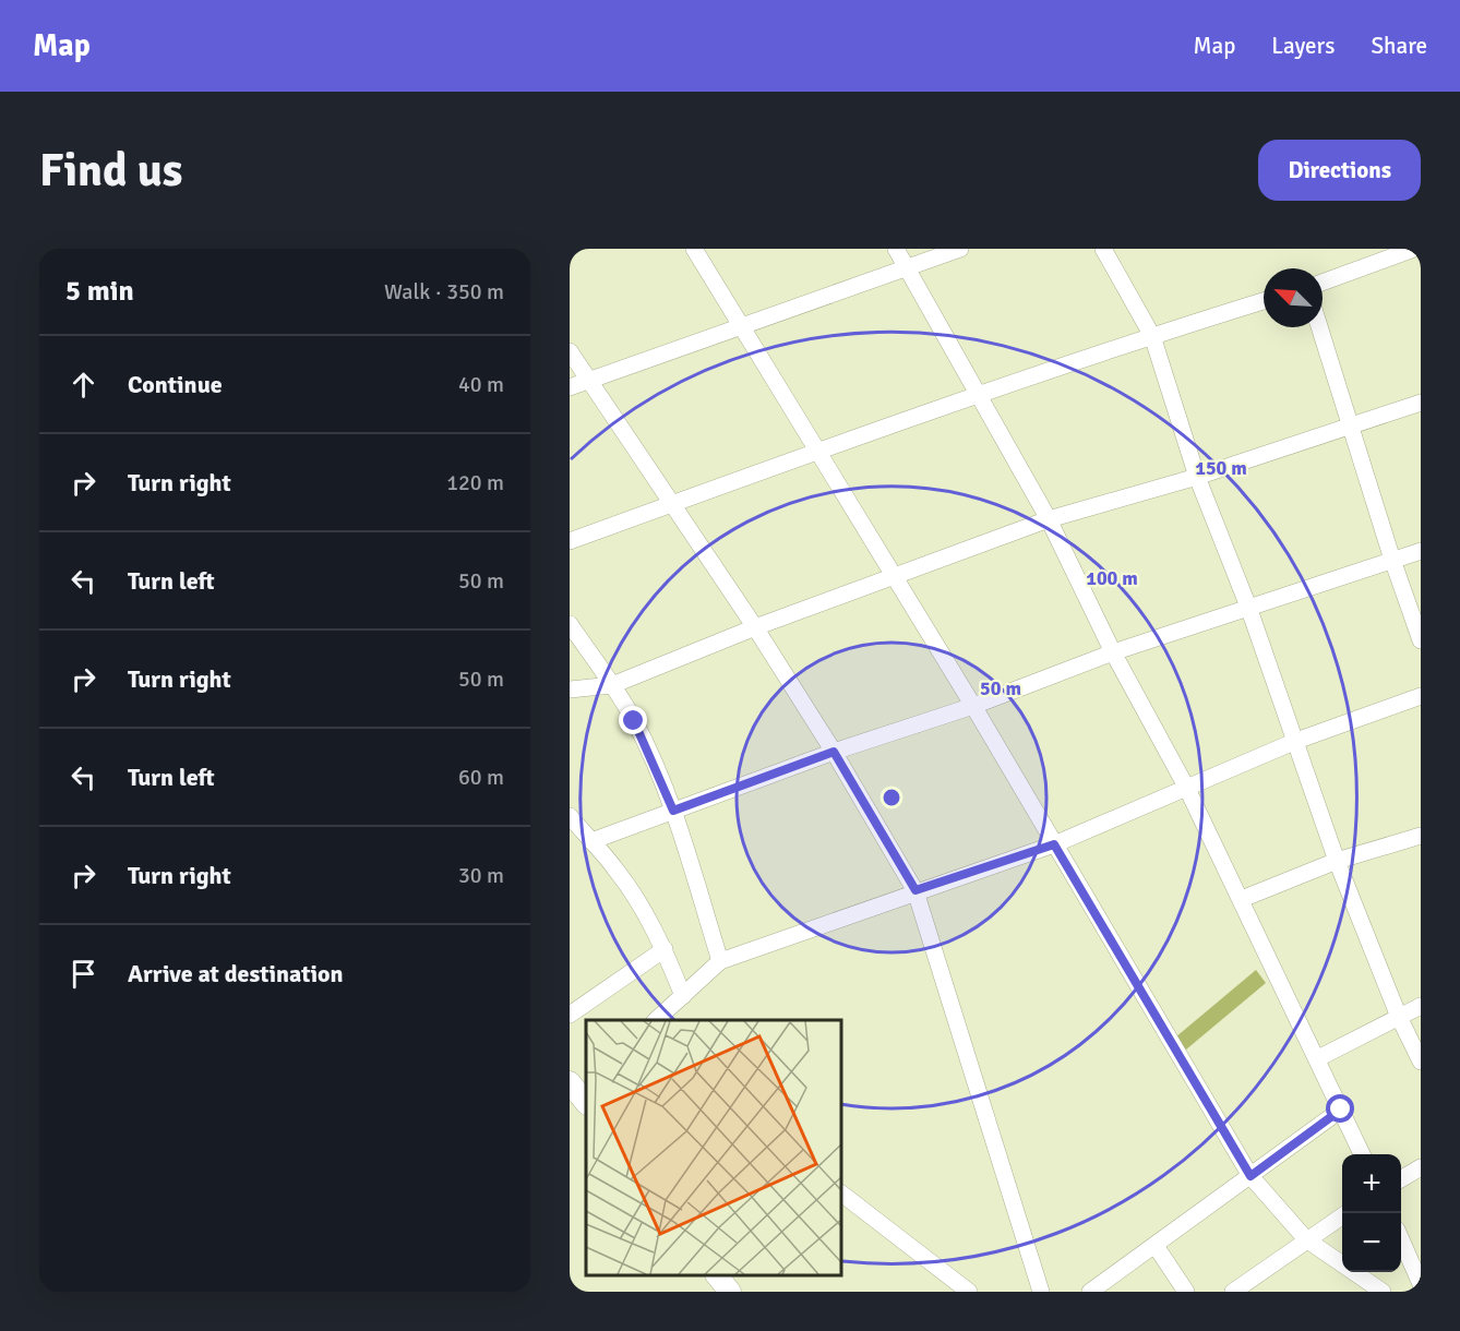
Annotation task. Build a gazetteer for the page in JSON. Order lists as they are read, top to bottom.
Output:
{
  "north": "top left",
  "page": {
    "header": "Map",
    "nav": ["Map", "Layers", "Share"],
    "buttons": "Directions",
    "title": "Find us",
    "heading": ["5 min", "Walk · 350 m"],
    "list": [
      ["Continue", "40 m"],
      ["Turn right", "120 m"],
      ["Turn left", "50 m"],
      ["Turn right", "50 m"],
      ["Turn left", "60 m"],
      ["Turn right", "30 m"],
      "Arrive at destination"
    ],
    "map_buttons": ["+", "−"]
  },
  "rings": ["150 m", "100 m", "50 m"]
}
